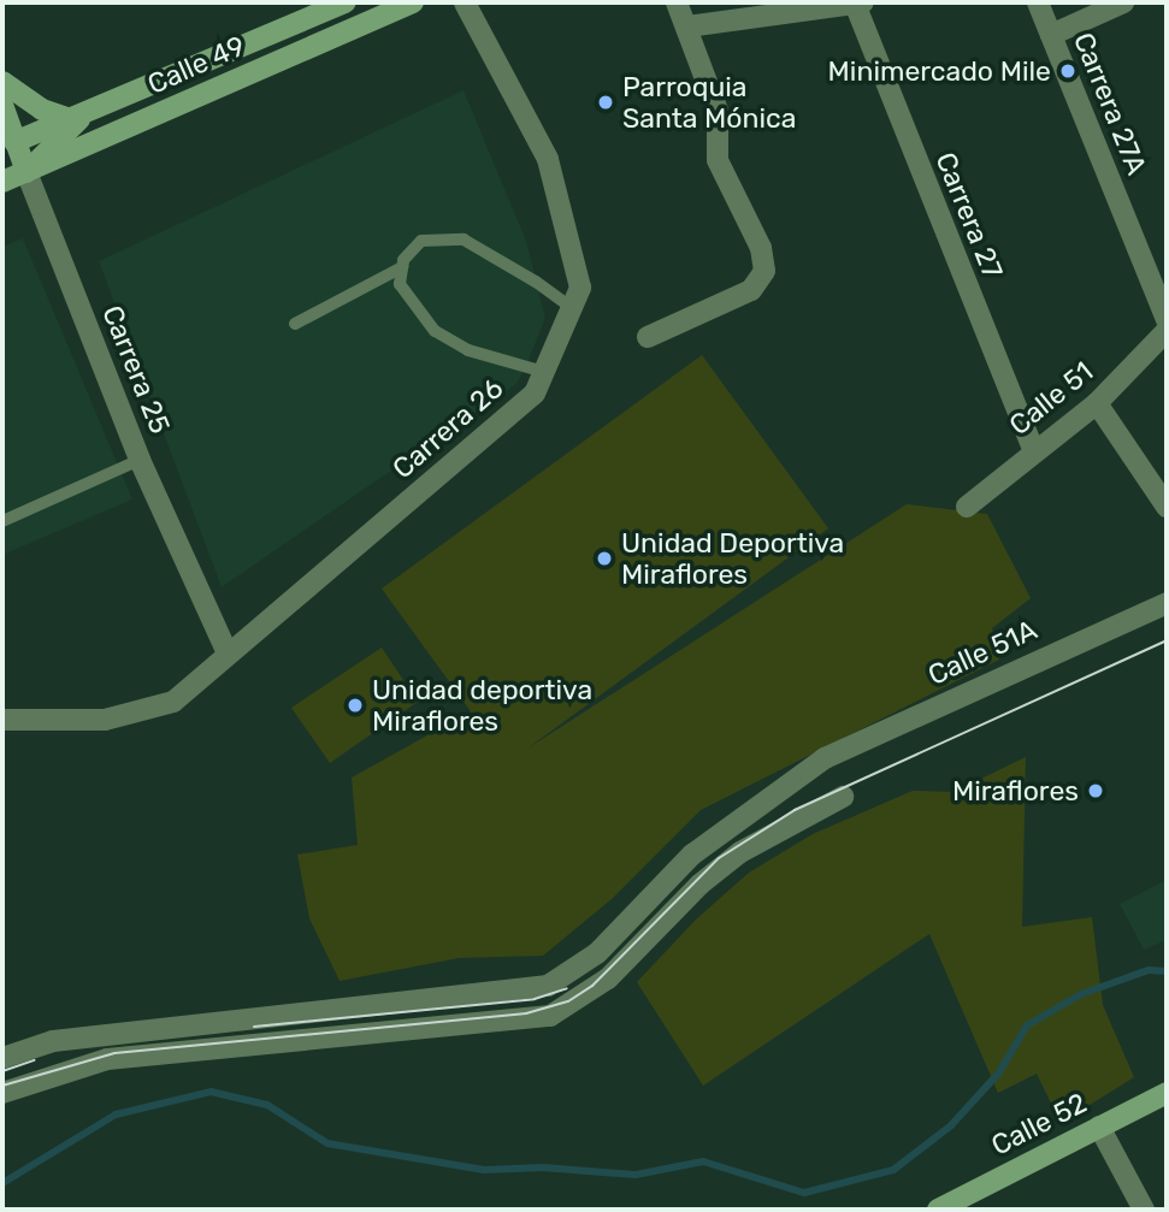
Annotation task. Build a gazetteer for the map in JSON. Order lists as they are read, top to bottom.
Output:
{
  "streets": {
    "main road": ["Calle 49", "Carrera 25", "Calle 52"],
    "street": [
      "Carrera 27A",
      "Carrera 27",
      "Calle 51",
      "Carrera 26",
      "Calle 51A"
    ]
  },
  "crossings": [
    ["Calle 49", "Carrera 25"],
    ["Carrera 27", "Calle 51"],
    ["Carrera 25", "Carrera 26"]
  ],
  "places": [
    "Minimercado Mile",
    "Parroquia Santa Mónica",
    "Unidad Deportiva Miraflores",
    "Unidad deportiva Miraflores",
    "Miraflores"
  ]
}
